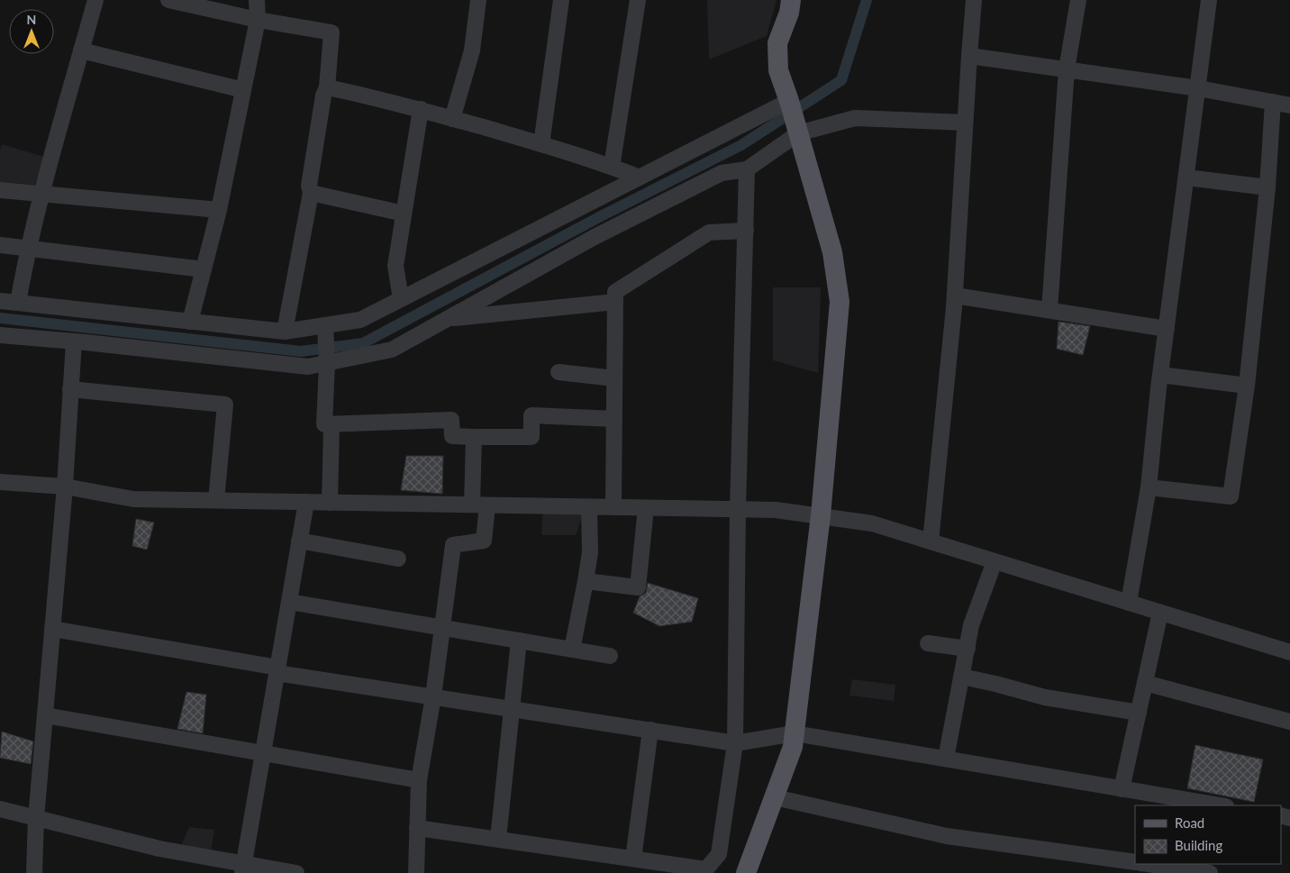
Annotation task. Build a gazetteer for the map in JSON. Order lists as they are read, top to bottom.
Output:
{
  "legend": ["Road", "Building"],
  "north": "top"
}
